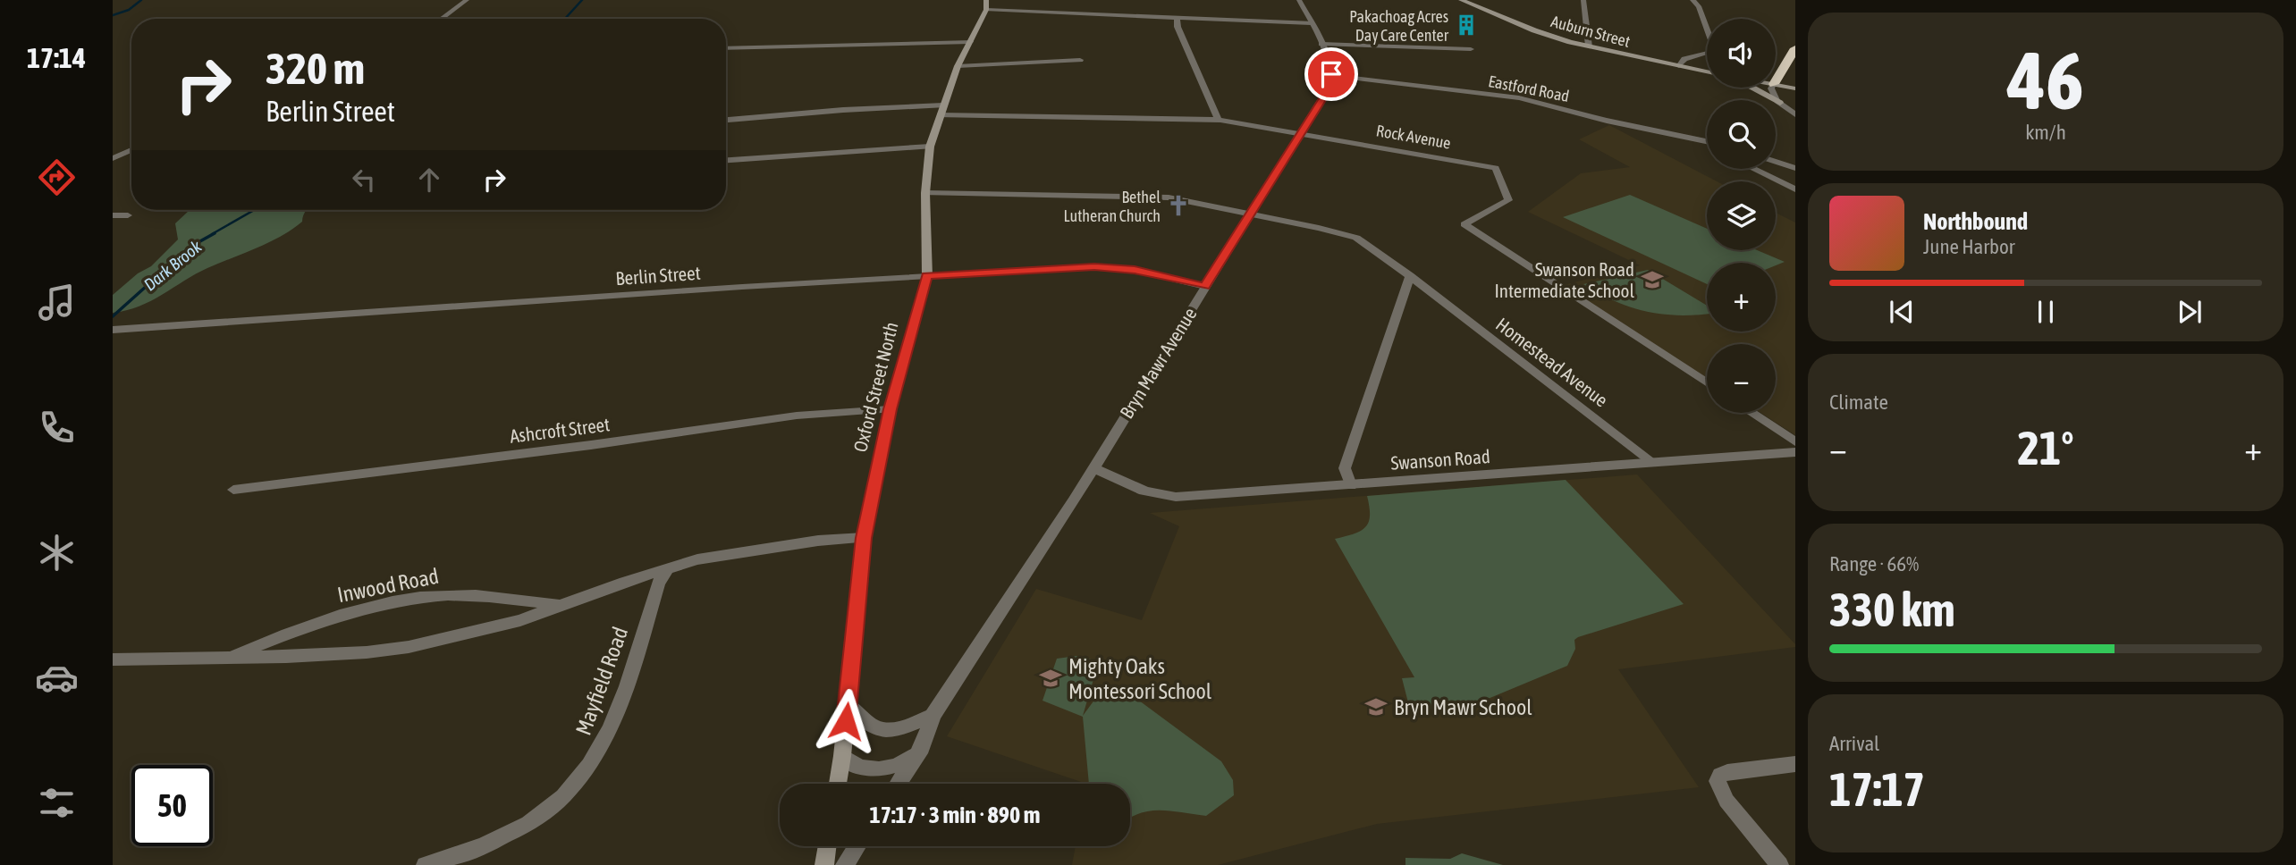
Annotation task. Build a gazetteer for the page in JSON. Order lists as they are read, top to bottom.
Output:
{
  "streets": {
    "main road": ["Auburn Street", "Oxford Street North"],
    "street": [
      "Eastford Road",
      "Rock Avenue",
      "Berlin Street",
      "Homestead Avenue",
      "Bryn Mawr Avenue",
      "Ashcroft Street",
      "Swanson Road",
      "Inwood Road",
      "Mayfield Road"
    ]
  },
  "crossings": [
    ["Eastford Road", "Bryn Mawr Avenue"],
    ["Rock Avenue", "Bryn Mawr Avenue"],
    ["Rock Avenue", "Oxford Street North"],
    ["Berlin Street", "Bryn Mawr Avenue"],
    ["Berlin Street", "Oxford Street North"],
    ["Homestead Avenue", "Bryn Mawr Avenue"],
    ["Homestead Avenue", "Oxford Street North"],
    ["Homestead Avenue", "Swanson Road"],
    ["Bryn Mawr Avenue", "Swanson Road"],
    ["Oxford Street North", "Ashcroft Street"],
    ["Oxford Street North", "Inwood Road"],
    ["Inwood Road", "Mayfield Road"]
  ],
  "water": ["Dark Brook"],
  "places": {
    "building": ["Pakachoag Acres Day Care Center"],
    "church": ["Bethel Lutheran Church"],
    "school or university": ["Swanson Road Intermediate School", "Mighty Oaks Montessori School", "Bryn Mawr School"]
  },
  "page": {
    "tabs": "17:14",
    "tile": [
      ["46", "km/h"],
      "Climate",
      ["Range · 66%", "330 km"],
      ["Arrival", "17:17"]
    ],
    "map_buttons": ["+", "−"],
    "turn": ["320 m", "Berlin Street"],
    "song": ["Northbound", "June Harbor"],
    "heat": ["−", "21°", "+"],
    "limit": "50",
    "trip": "17:17 · 3 min · 890 m"
  }
}
